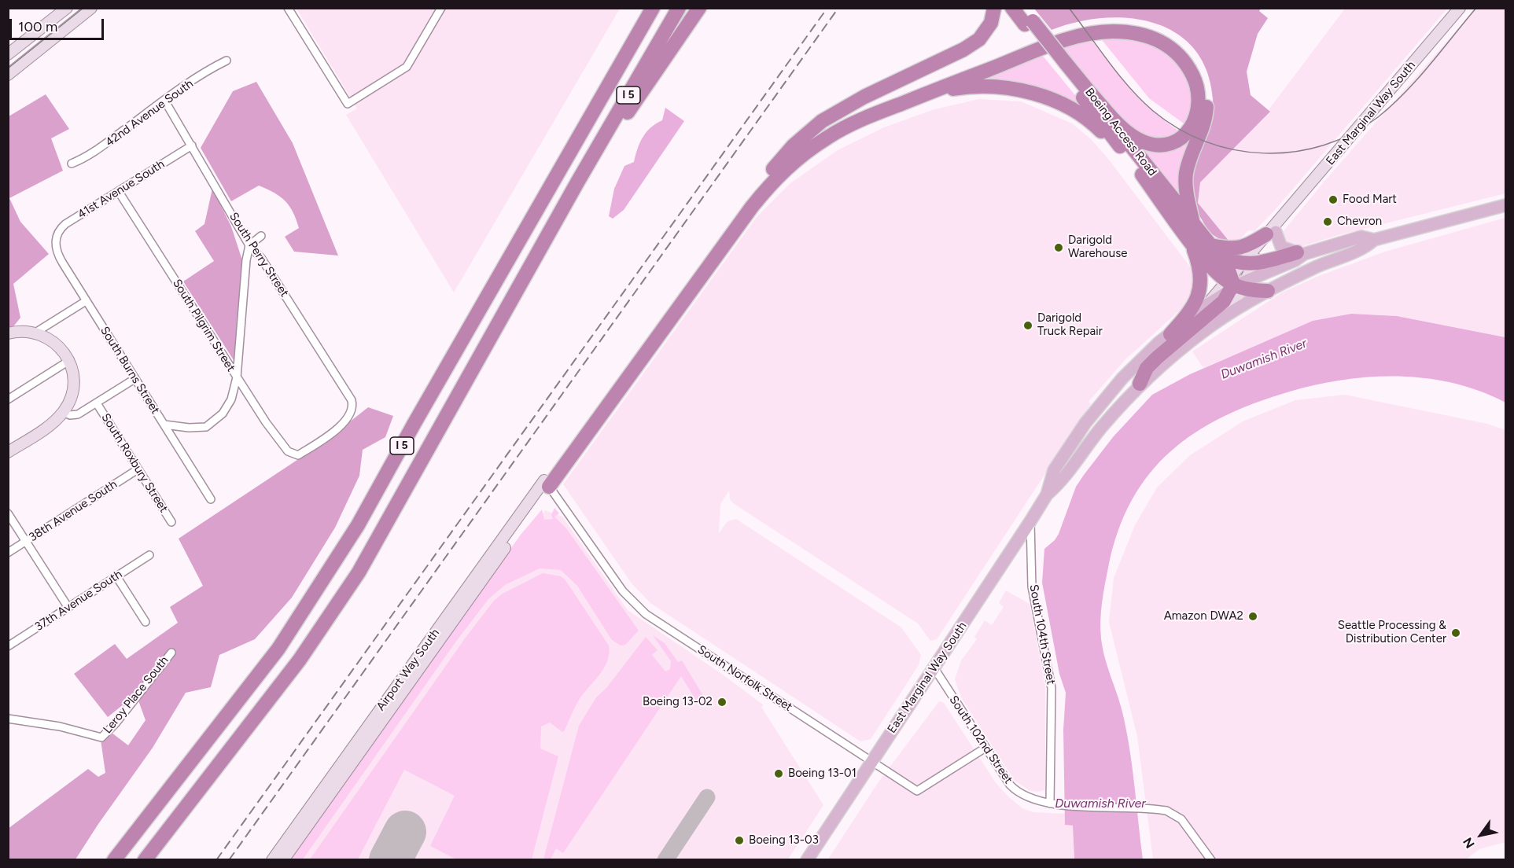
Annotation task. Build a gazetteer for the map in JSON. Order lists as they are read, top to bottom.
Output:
{
  "streets": {
    "highway": ["I 5", "Boeing Access Road"],
    "main road": ["East Marginal Way South", "Airport Way South"],
    "street": [
      "42nd Avenue South",
      "41st Avenue South",
      "South Perry Street",
      "South Pilgrim Street",
      "South Burns Street",
      "South Roxbury Street",
      "38th Avenue South",
      "37th Avenue South",
      "South 104th Street",
      "South Norfolk Street",
      "Leroy Place South",
      "South 102nd Street"
    ]
  },
  "crossings": [
    ["42nd Avenue South", "South Perry Street"],
    ["East Marginal Way South", "Boeing Access Road"],
    ["East Marginal Way South", "South 104th Street"],
    ["East Marginal Way South", "South Norfolk Street"],
    ["East Marginal Way South", "South 102nd Street"],
    ["41st Avenue South", "South Perry Street"],
    ["41st Avenue South", "South Pilgrim Street"],
    ["41st Avenue South", "South Burns Street"],
    ["South Perry Street", "South Pilgrim Street"],
    ["South Roxbury Street", "38th Avenue South"],
    ["South 104th Street", "South 102nd Street"],
    ["Airport Way South", "South Norfolk Street"],
    ["South Norfolk Street", "South 102nd Street"]
  ],
  "water": ["Duwamish River"],
  "places": [
    "Food Mart",
    "Chevron",
    "Darigold Warehouse",
    "Darigold Truck Repair",
    "Amazon DWA2",
    "Seattle Processing & Distribution Center",
    "Boeing 13-02",
    "Boeing 13-01",
    "Boeing 13-03"
  ],
  "scale_bar": "100 m",
  "north": "bottom left"
}
